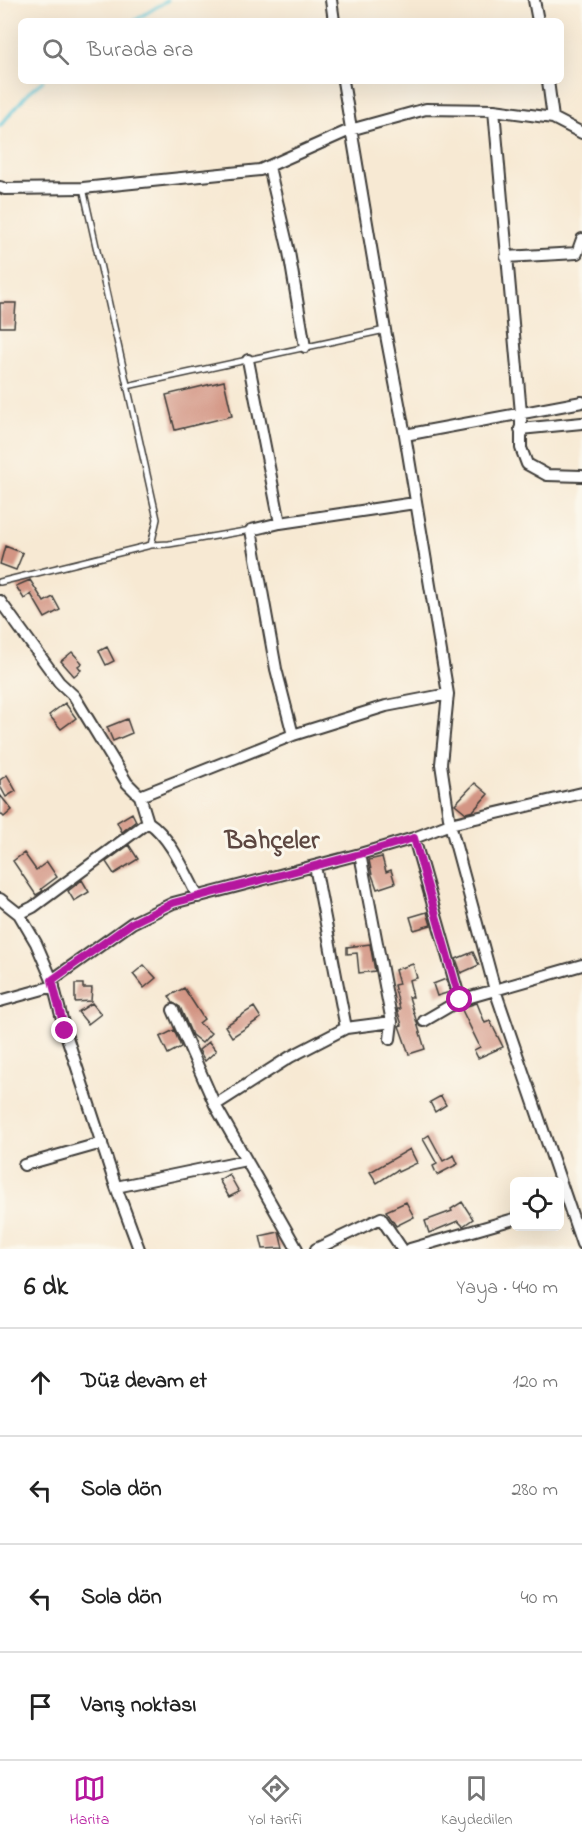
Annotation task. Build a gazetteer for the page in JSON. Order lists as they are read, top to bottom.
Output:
{
  "districts": ["Bahçeler"],
  "page": {
    "search": "Burada ara",
    "heading": ["6 dk", "Yaya · 440 m"],
    "list": [
      ["Düz devam et", "120 m"],
      ["Sola dön", "280 m"],
      ["Sola dön", "40 m"],
      "Varış noktası"
    ],
    "nav": ["Harita", "Yol tarifi", "Kaydedilen"]
  }
}
